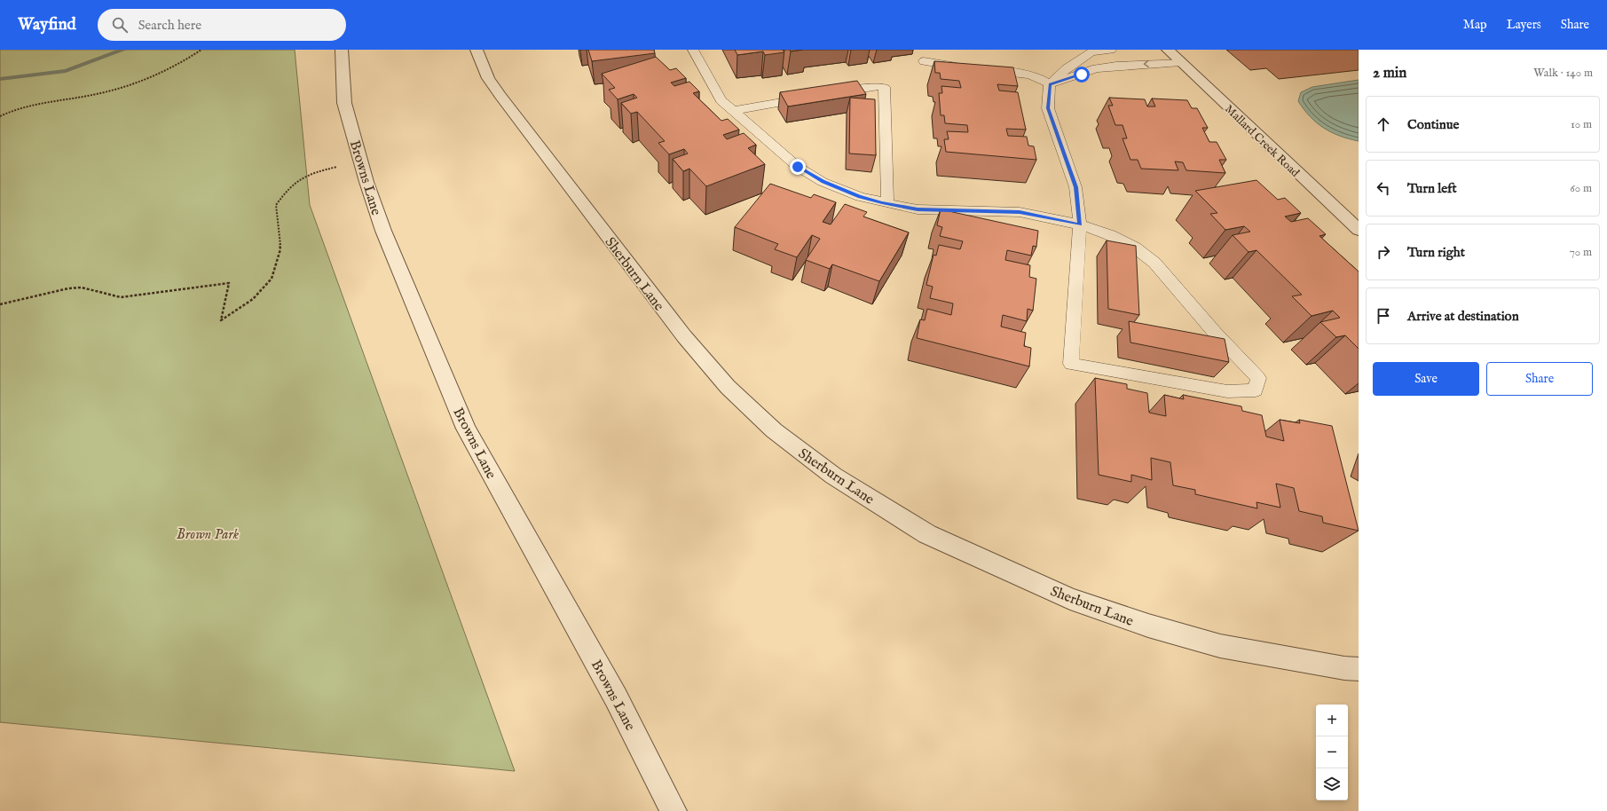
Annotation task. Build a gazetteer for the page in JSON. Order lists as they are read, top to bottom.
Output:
{
  "streets": {
    "street": ["Mallard Creek Road", "Browns Lane", "Sherburn Lane"]
  },
  "parks": ["Brown Park"],
  "page": {
    "header": "Wayfind",
    "search": "Search here",
    "nav": ["Map", "Layers", "Share"],
    "heading": ["2 min", "Walk · 140 m"],
    "list": [
      ["Continue", "10 m"],
      ["Turn left", "60 m"],
      ["Turn right", "70 m"],
      "Arrive at destination"
    ],
    "buttons": ["Save", "Share"],
    "map_buttons": ["+", "−"]
  }
}
